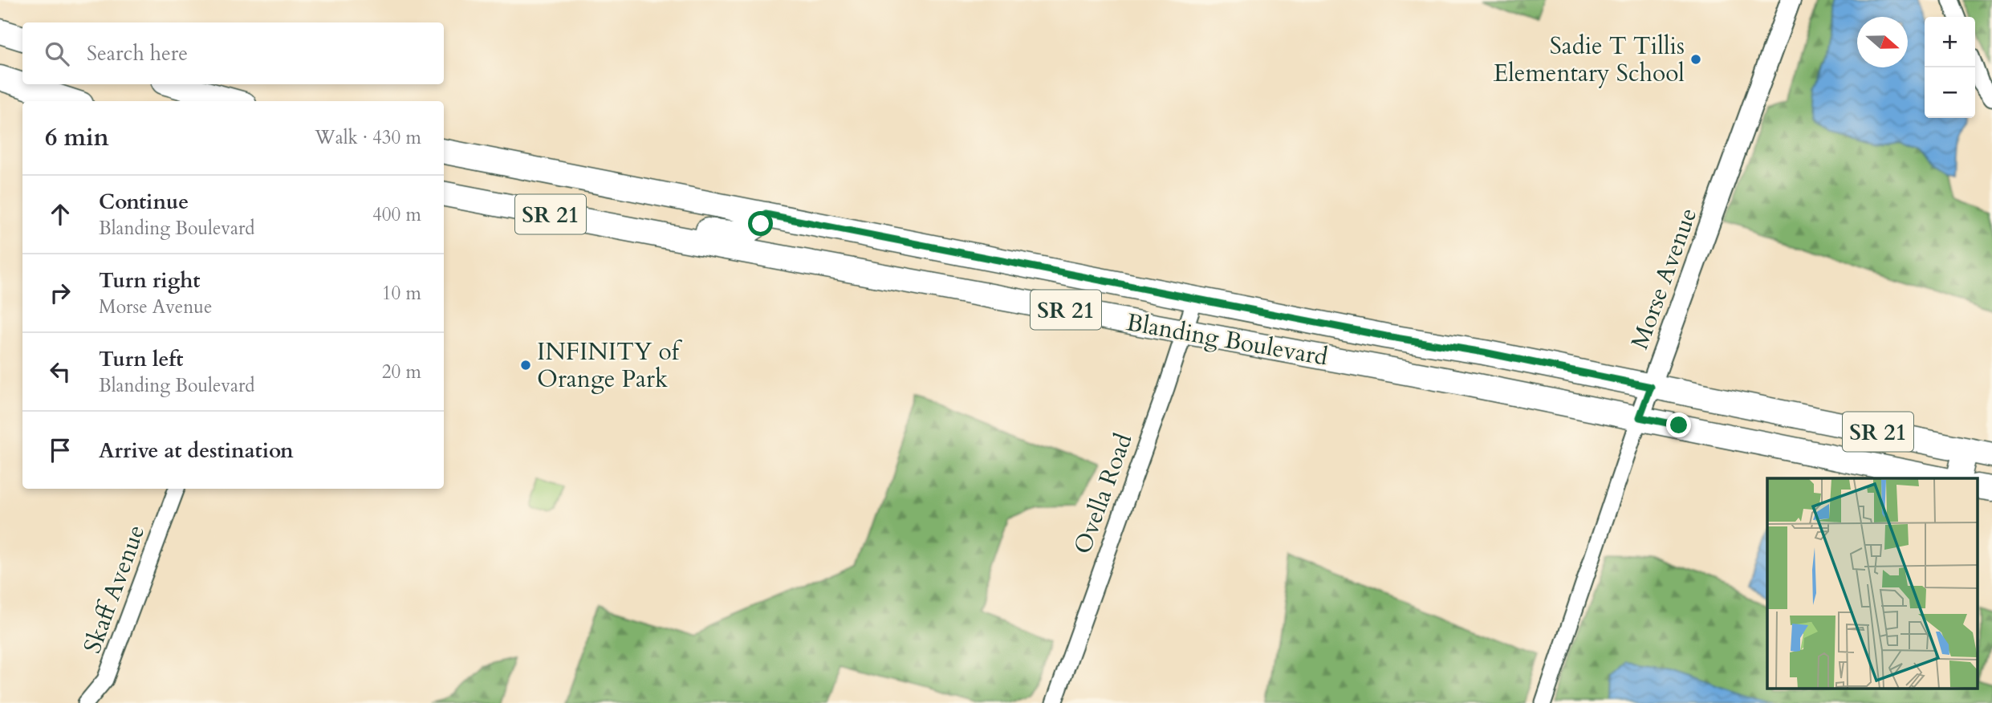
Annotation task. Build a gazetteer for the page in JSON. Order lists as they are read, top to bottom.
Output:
{
  "streets": {
    "main road": ["SR 21", "Blanding Boulevard"],
    "street": ["Morse Avenue", "Ovella Road", "Skaff Avenue"]
  },
  "crossings": [
    ["Morse Avenue", "Blanding Boulevard"],
    ["Blanding Boulevard", "Ovella Road"]
  ],
  "places": ["Sadie T Tillis Elementary School", "INFINITY of Orange Park"],
  "north": "right",
  "page": {
    "map_buttons": ["+", "−"],
    "search": "Search here",
    "heading": ["6 min", "Walk · 430 m"],
    "list": [
      ["Continue", "Blanding Boulevard", "400 m"],
      ["Turn right", "Morse Avenue", "10 m"],
      ["Turn left", "Blanding Boulevard", "20 m"],
      "Arrive at destination"
    ]
  }
}
